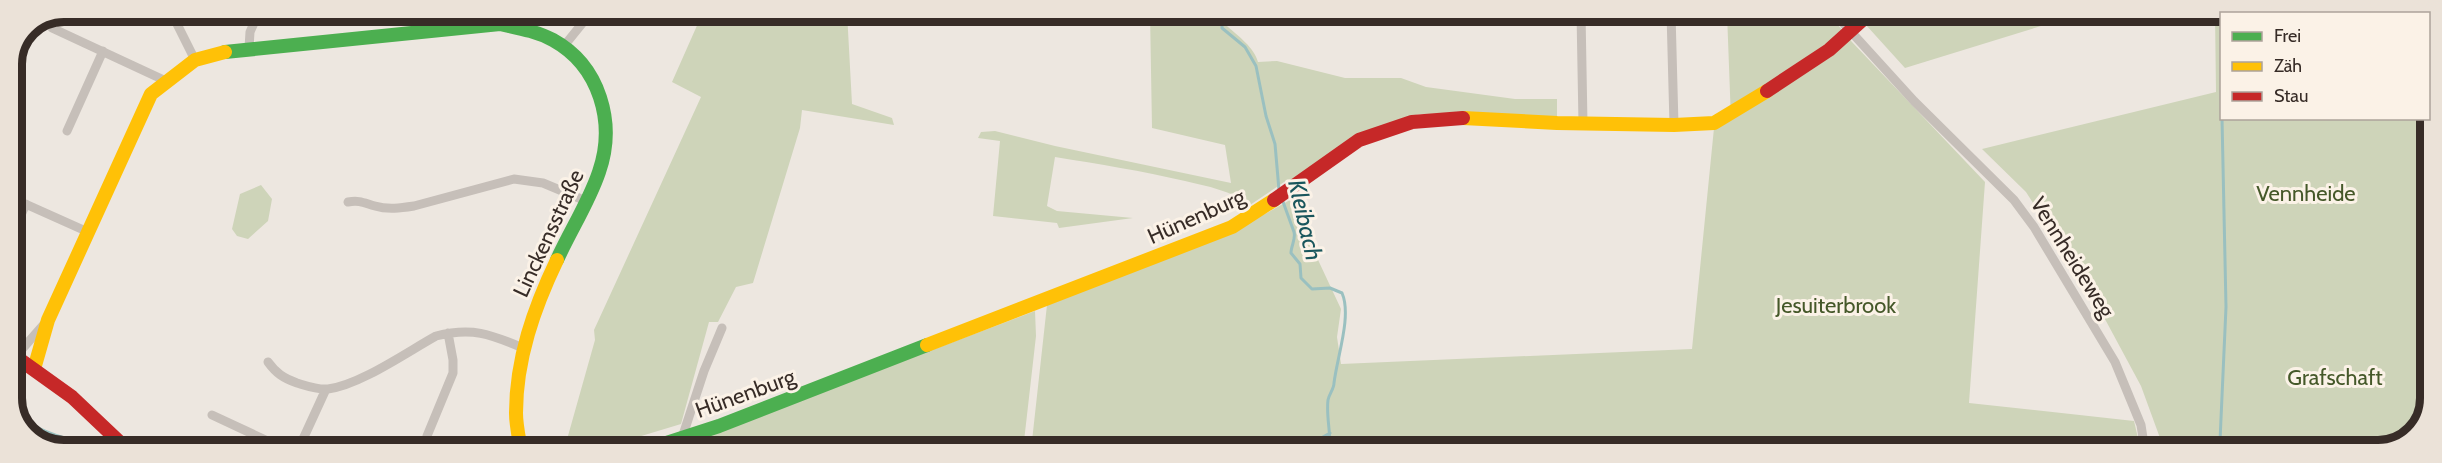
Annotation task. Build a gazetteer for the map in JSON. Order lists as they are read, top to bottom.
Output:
{
  "streets": {
    "street": ["Hünenburg", "Linckensstraße", "Vennheideweg"]
  },
  "crossings": [
    ["Hünenburg", "Vennheideweg"]
  ],
  "water": ["Kleibach"],
  "parks": ["Vennheide", "Jesuiterbrook", "Grafschaft"],
  "legend": ["Frei", "Zäh", "Stau"]
}
